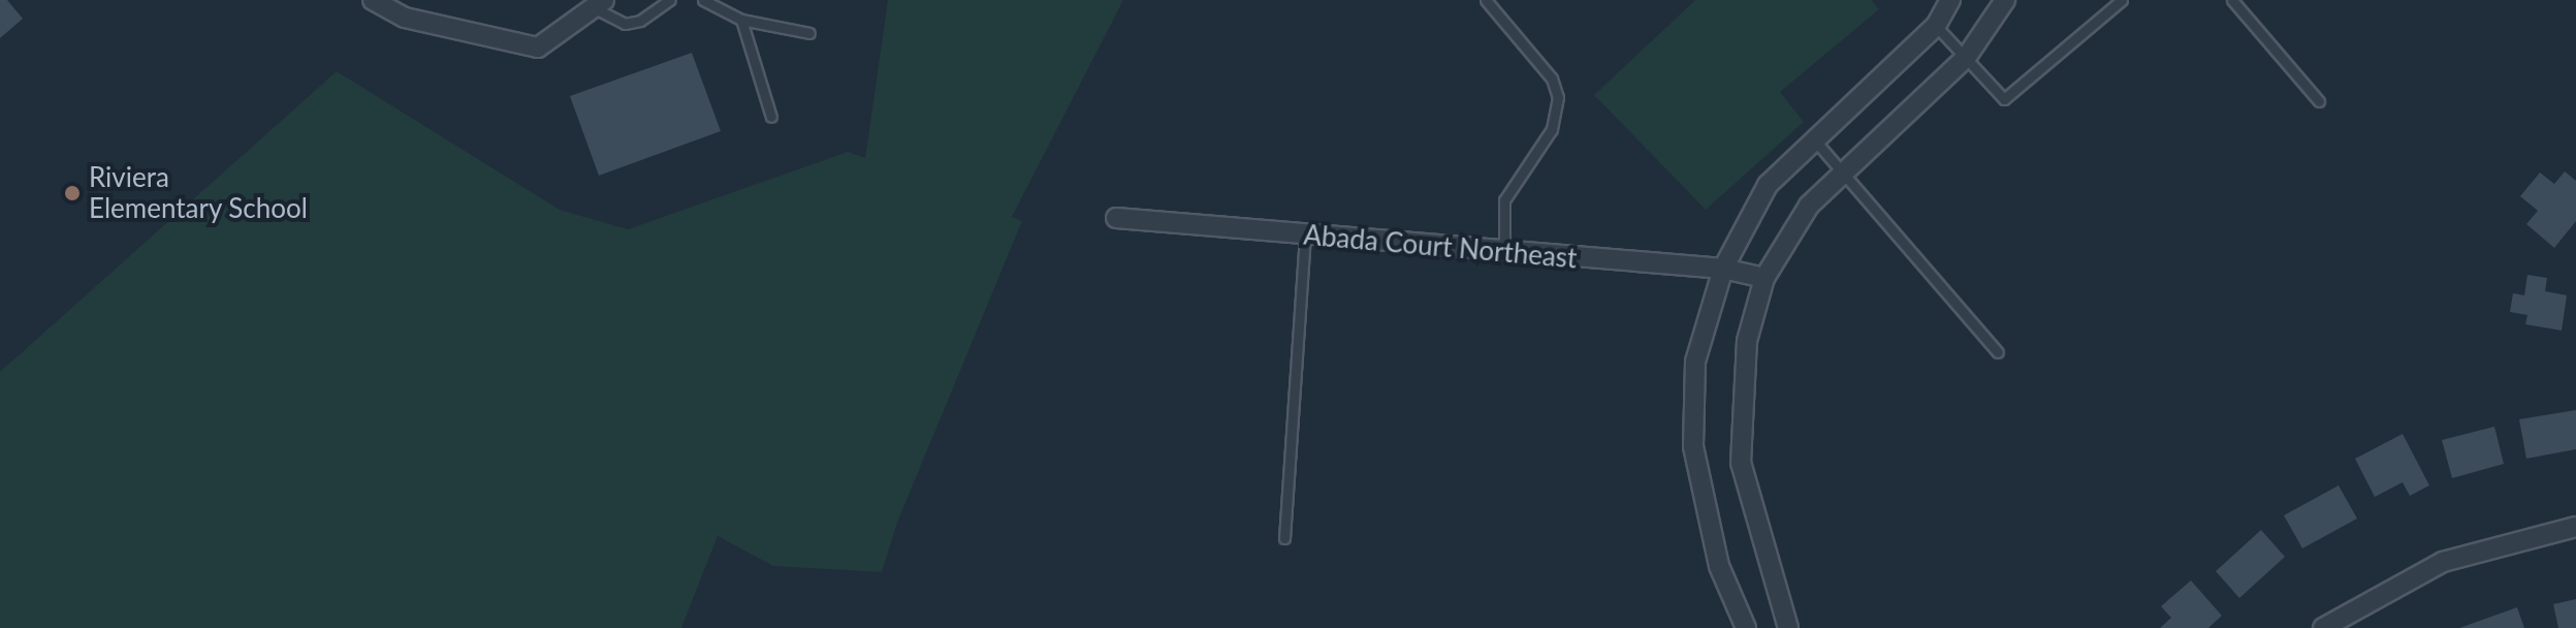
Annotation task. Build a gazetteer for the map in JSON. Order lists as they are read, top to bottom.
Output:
{
  "streets": {
    "street": ["Abada Court Northeast"]
  },
  "places": ["Riviera Elementary School"]
}
